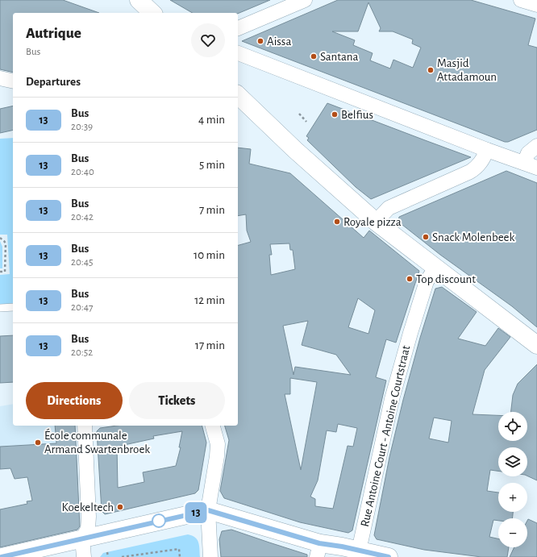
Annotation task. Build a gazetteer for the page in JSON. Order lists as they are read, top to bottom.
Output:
{
  "streets": {
    "street": ["Rue Antoine Court - Antoine Courtstraat"]
  },
  "places": [
    "Aissa",
    "Santana",
    "Masjid Attadamoun",
    "Belfius",
    "Royale pizza",
    "Snack Molenbeek",
    "Top discount",
    "École communale Armand Swartenbroek",
    "Koekeltech"
  ],
  "lines": ["bus line 13"],
  "page": {
    "on_map": "13",
    "heading": [
      ["Autrique", "Bus"],
      "Departures"
    ],
    "list": [
      {
        "mark": "13",
        "name": "Bus",
        "note": "20:39",
        "value": "4 min"
      },
      {
        "mark": "13",
        "name": "Bus",
        "note": "20:40",
        "value": "5 min"
      },
      {
        "mark": "13",
        "name": "Bus",
        "note": "20:42",
        "value": "7 min"
      },
      {
        "mark": "13",
        "name": "Bus",
        "note": "20:45",
        "value": "10 min"
      },
      {
        "mark": "13",
        "name": "Bus",
        "note": "20:47",
        "value": "12 min"
      },
      {
        "mark": "13",
        "name": "Bus",
        "note": "20:52",
        "value": "17 min"
      }
    ],
    "buttons": ["Directions", "Tickets"],
    "map_buttons": ["+", "−"]
  }
}
